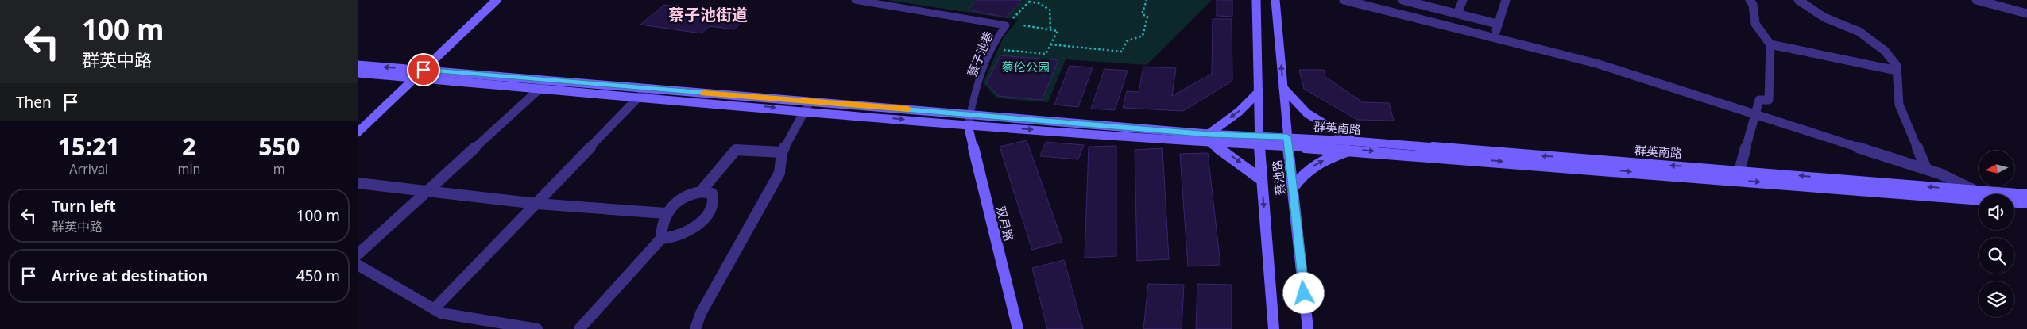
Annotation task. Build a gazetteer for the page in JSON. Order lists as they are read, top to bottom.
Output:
{
  "streets": {
    "main road": ["群英南路", "蔡池路", "双月路"],
    "lane": ["蔡子池巷"]
  },
  "crossings": [
    ["蔡子池巷", "双月路"],
    ["群英南路", "蔡池路"]
  ],
  "districts": ["蔡子池街道"],
  "parks": ["蔡伦公园"],
  "north": "left",
  "page": {
    "turn": ["100 m", "群英中路"],
    "then": "Then",
    "eta": [
      "15:21",
      "Arrival",
      "2",
      "min",
      "550",
      "m"
    ],
    "list": [
      {
        "name": "Turn left",
        "note": "群英中路",
        "value": "100 m"
      },
      {
        "name": "Arrive at destination",
        "value": "450 m"
      }
    ]
  }
}
